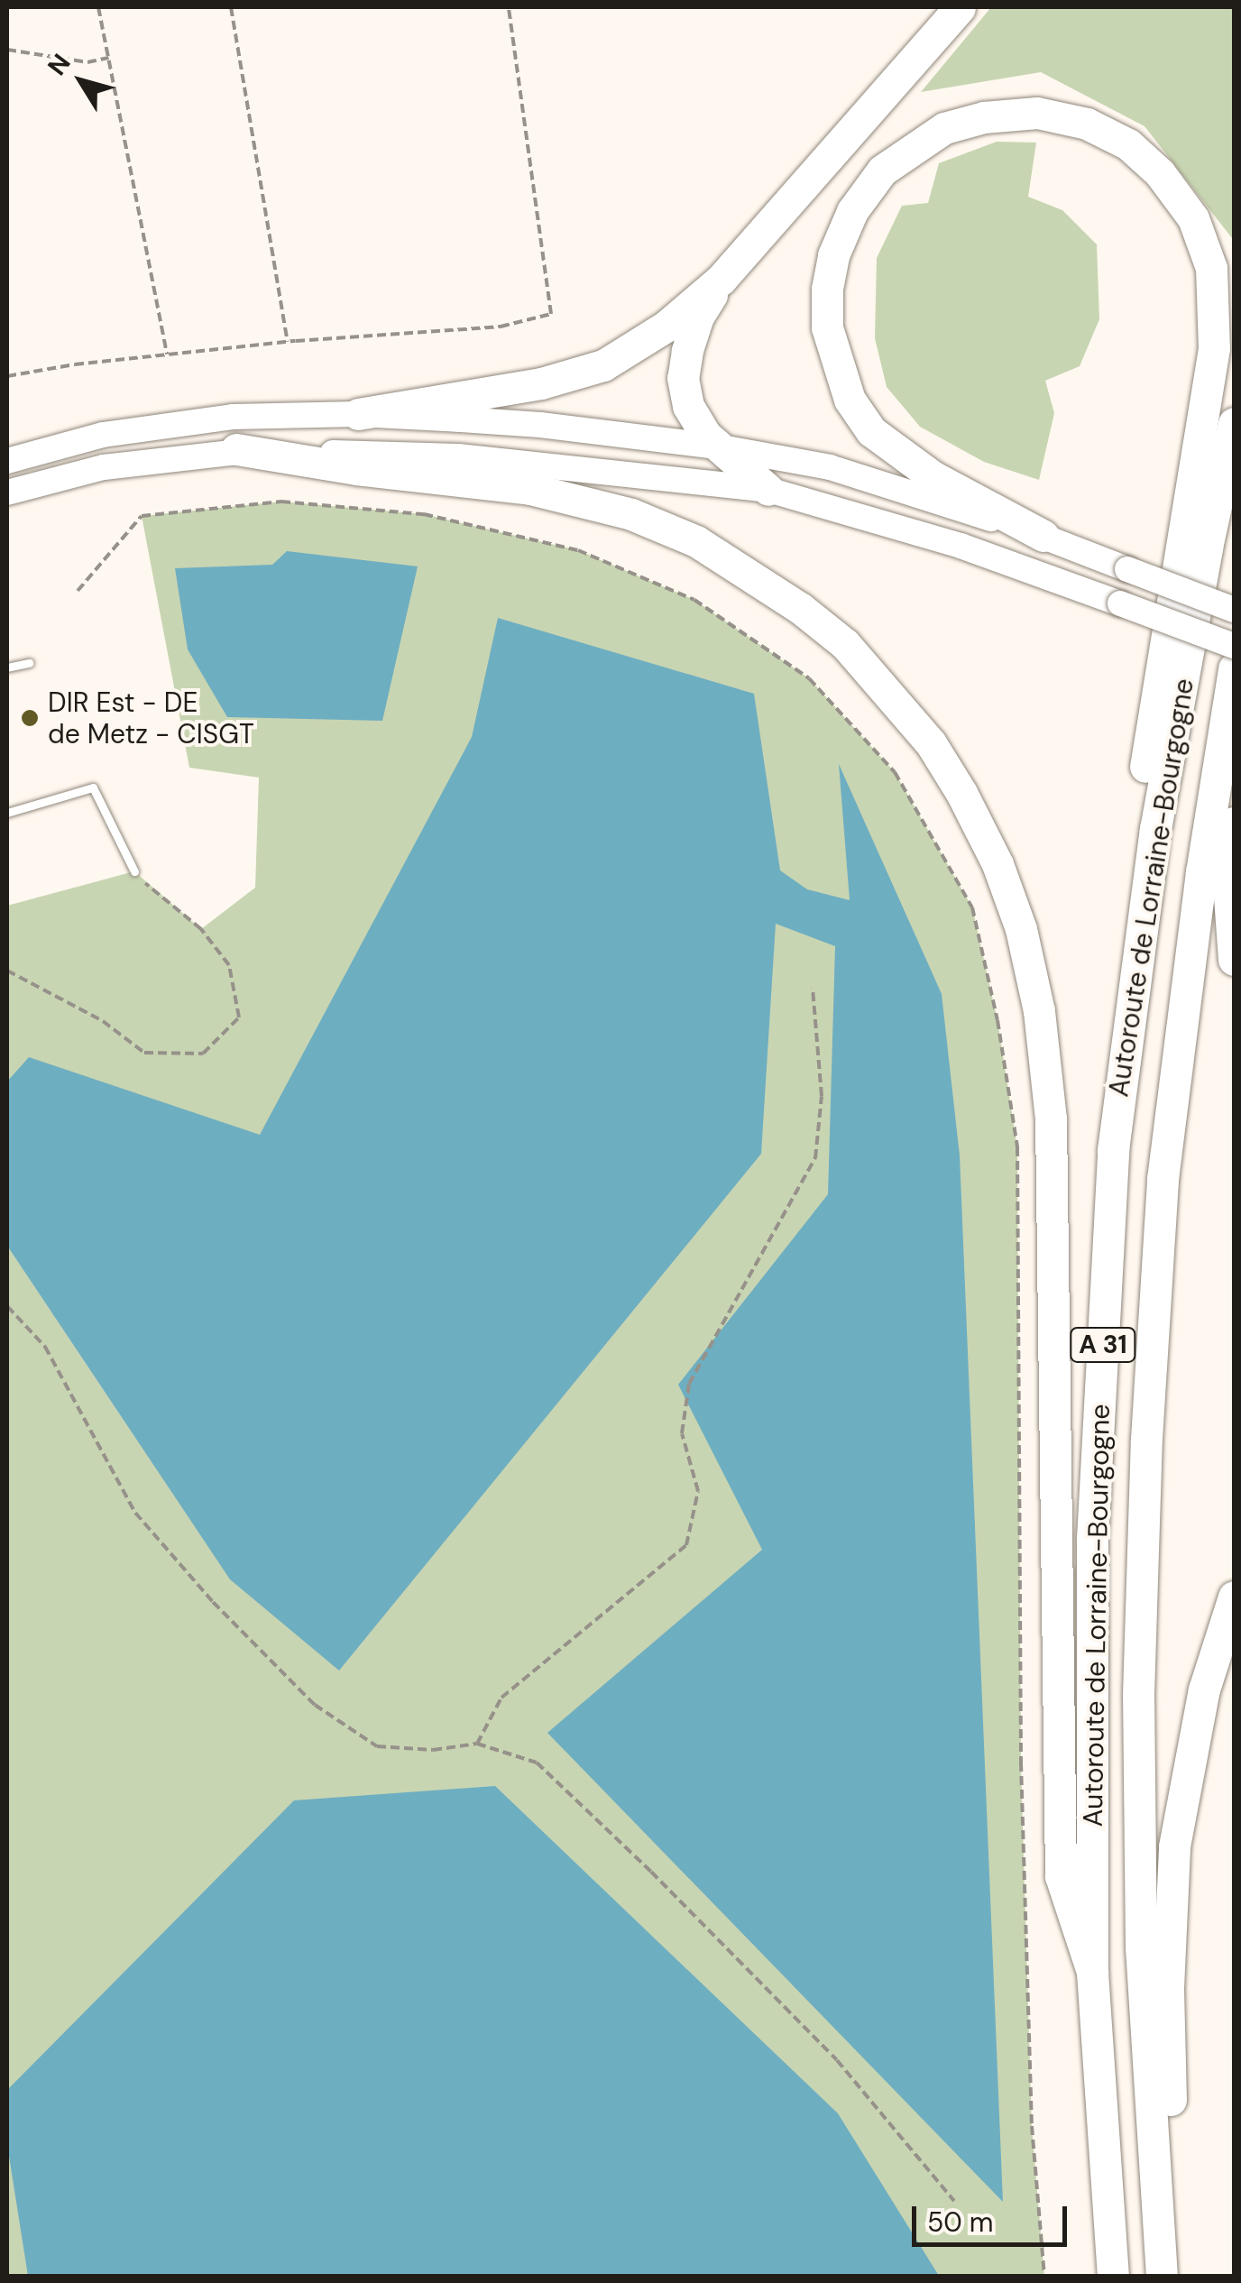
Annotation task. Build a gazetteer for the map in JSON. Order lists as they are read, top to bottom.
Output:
{
  "streets": {
    "highway": ["Autoroute de Lorraine-Bourgogne", "A 31"]
  },
  "places": ["DIR Est - DE de Metz - CISGT"],
  "scale_bar": "50 m",
  "north": "top left"
}
